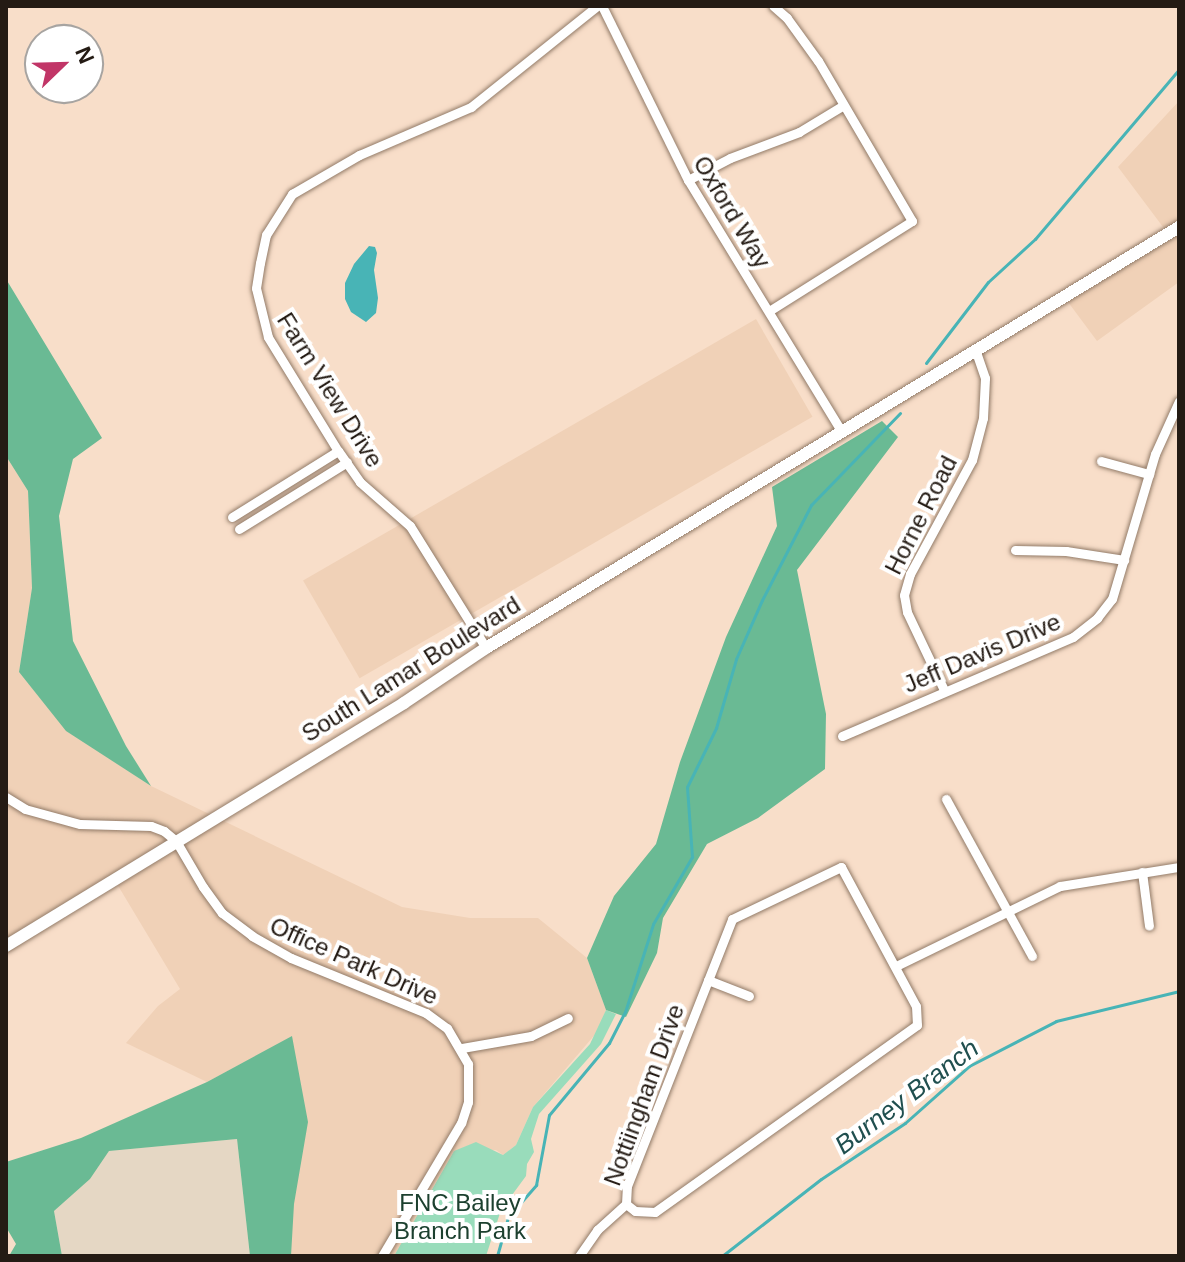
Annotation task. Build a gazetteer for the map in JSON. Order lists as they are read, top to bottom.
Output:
{
  "streets": {
    "street": [
      "Oxford Way",
      "Farm View Drive",
      "Horne Road",
      "Jeff Davis Drive",
      "South Lamar Boulevard",
      "Office Park Drive",
      "Nottiingham Drive"
    ]
  },
  "crossings": [
    ["Oxford Way", "Farm View Drive"],
    ["Oxford Way", "South Lamar Boulevard"],
    ["Farm View Drive", "South Lamar Boulevard"],
    ["Horne Road", "Jeff Davis Drive"],
    ["Horne Road", "South Lamar Boulevard"],
    ["South Lamar Boulevard", "Office Park Drive"]
  ],
  "water": ["Burney Branch"],
  "parks": ["FNC Bailey Branch Park"],
  "north": "top right"
}
